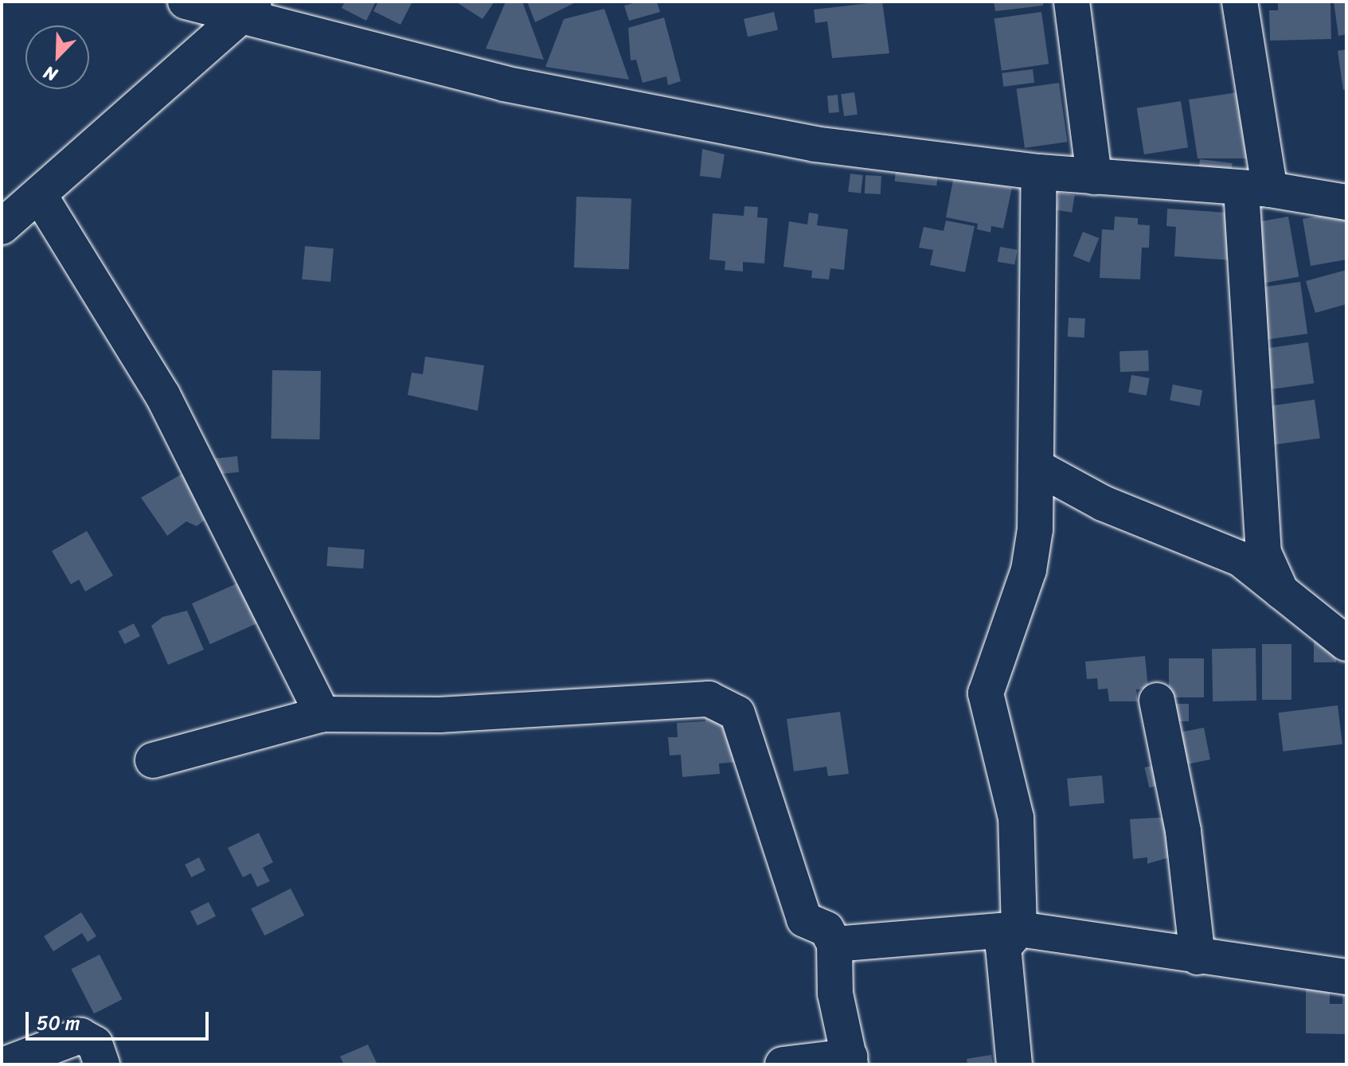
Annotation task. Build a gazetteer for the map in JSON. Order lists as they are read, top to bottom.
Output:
{
  "scale_bar": "50 m",
  "north": "bottom left"
}
